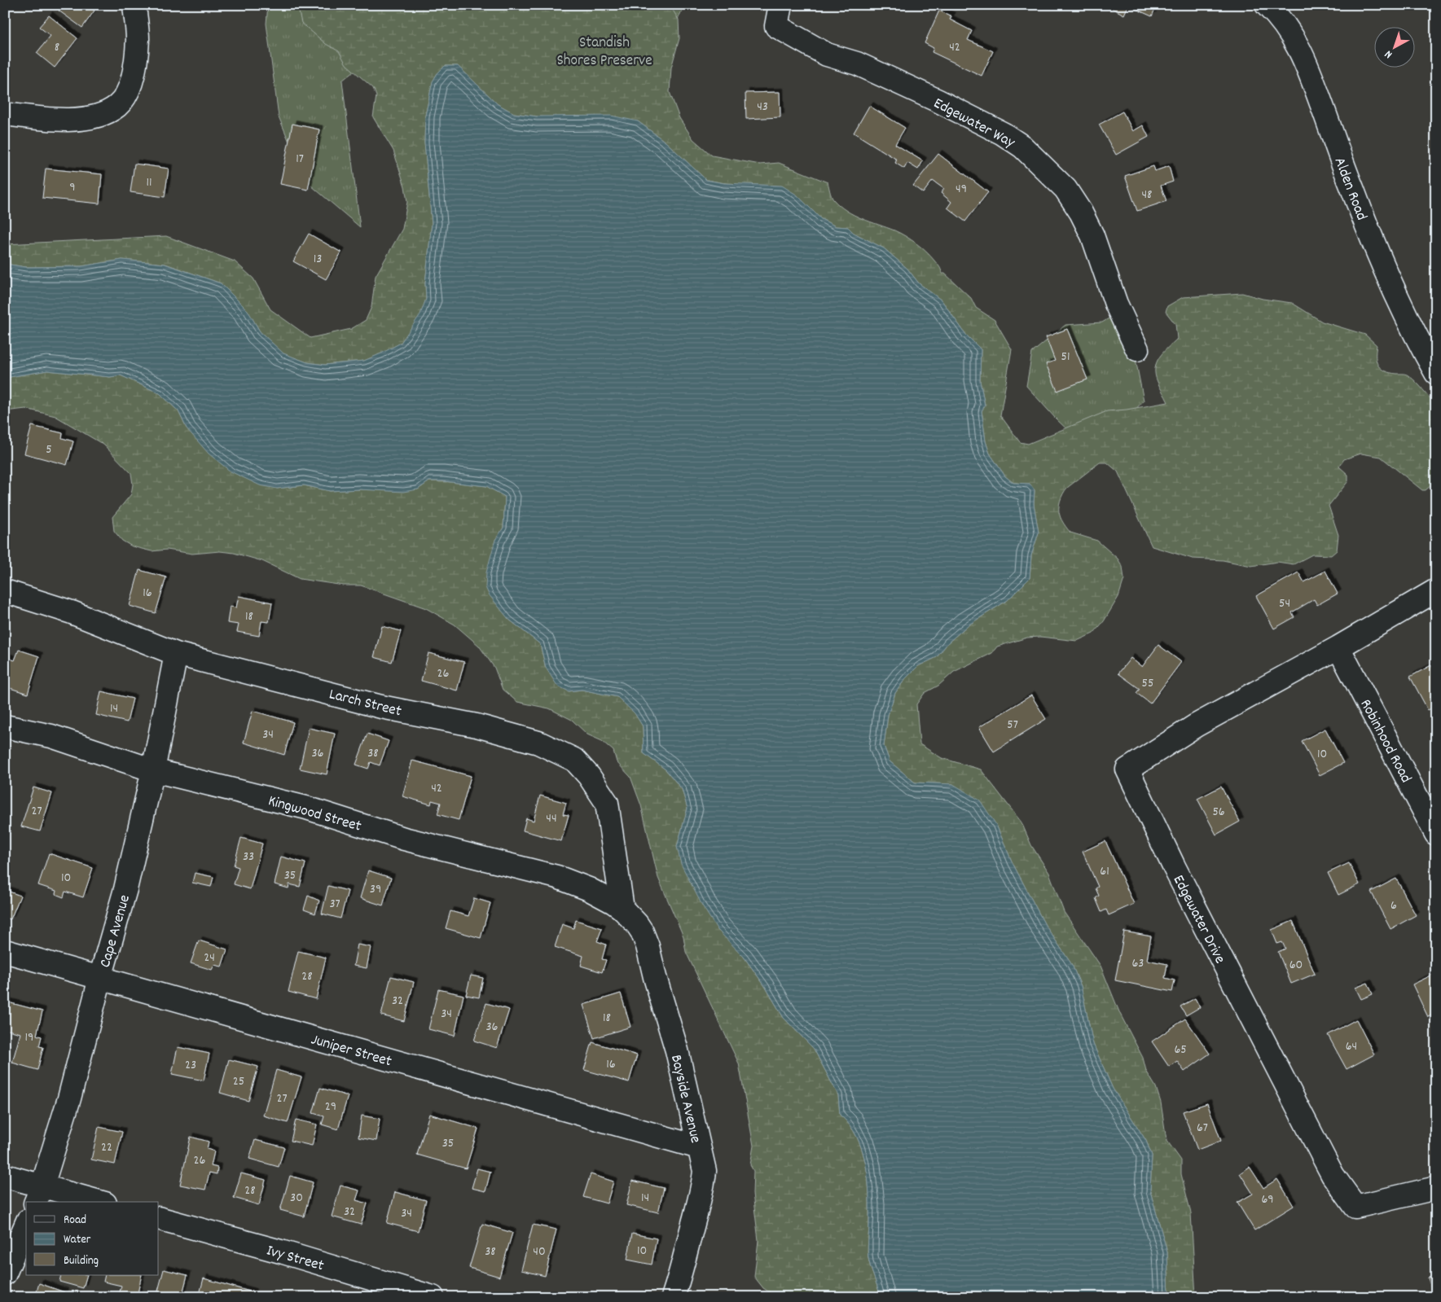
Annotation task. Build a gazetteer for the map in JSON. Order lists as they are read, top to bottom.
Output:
{
  "streets": {
    "street": [
      "Edgewater Way",
      "Alden Road",
      "Larch Street",
      "Robinhood Road",
      "Kingwood Street",
      "Edgewater Drive",
      "Cape Avenue",
      "Juniper Street",
      "Bayside Avenue",
      "Ivy Street"
    ]
  },
  "crossings": [
    ["Larch Street", "Kingwood Street"],
    ["Larch Street", "Cape Avenue"],
    ["Larch Street", "Bayside Avenue"],
    ["Robinhood Road", "Edgewater Drive"],
    ["Kingwood Street", "Cape Avenue"],
    ["Kingwood Street", "Bayside Avenue"],
    ["Cape Avenue", "Juniper Street"],
    ["Juniper Street", "Bayside Avenue"]
  ],
  "parks": ["Standish Shores Preserve"],
  "house_numbers": [
    "8",
    "42",
    "43",
    "17",
    "11",
    "9",
    "49",
    "48",
    "13",
    "51",
    "5",
    "16",
    "54",
    "18",
    "26",
    "55",
    "14",
    "57",
    "34",
    "36",
    "38",
    "10",
    "42",
    "27",
    "56",
    "44",
    "33",
    "61",
    "35",
    "10",
    "39",
    "37",
    "6",
    "24",
    "63",
    "60",
    "28",
    "32",
    "34",
    "18",
    "36",
    "19",
    "64",
    "65",
    "16",
    "23",
    "25",
    "27",
    "29",
    "67",
    "35",
    "22",
    "26",
    "28",
    "30",
    "14",
    "69",
    "32",
    "34",
    "10",
    "38",
    "40"
  ],
  "legend": ["Road", "Water", "Building"],
  "north": "bottom left"
}
